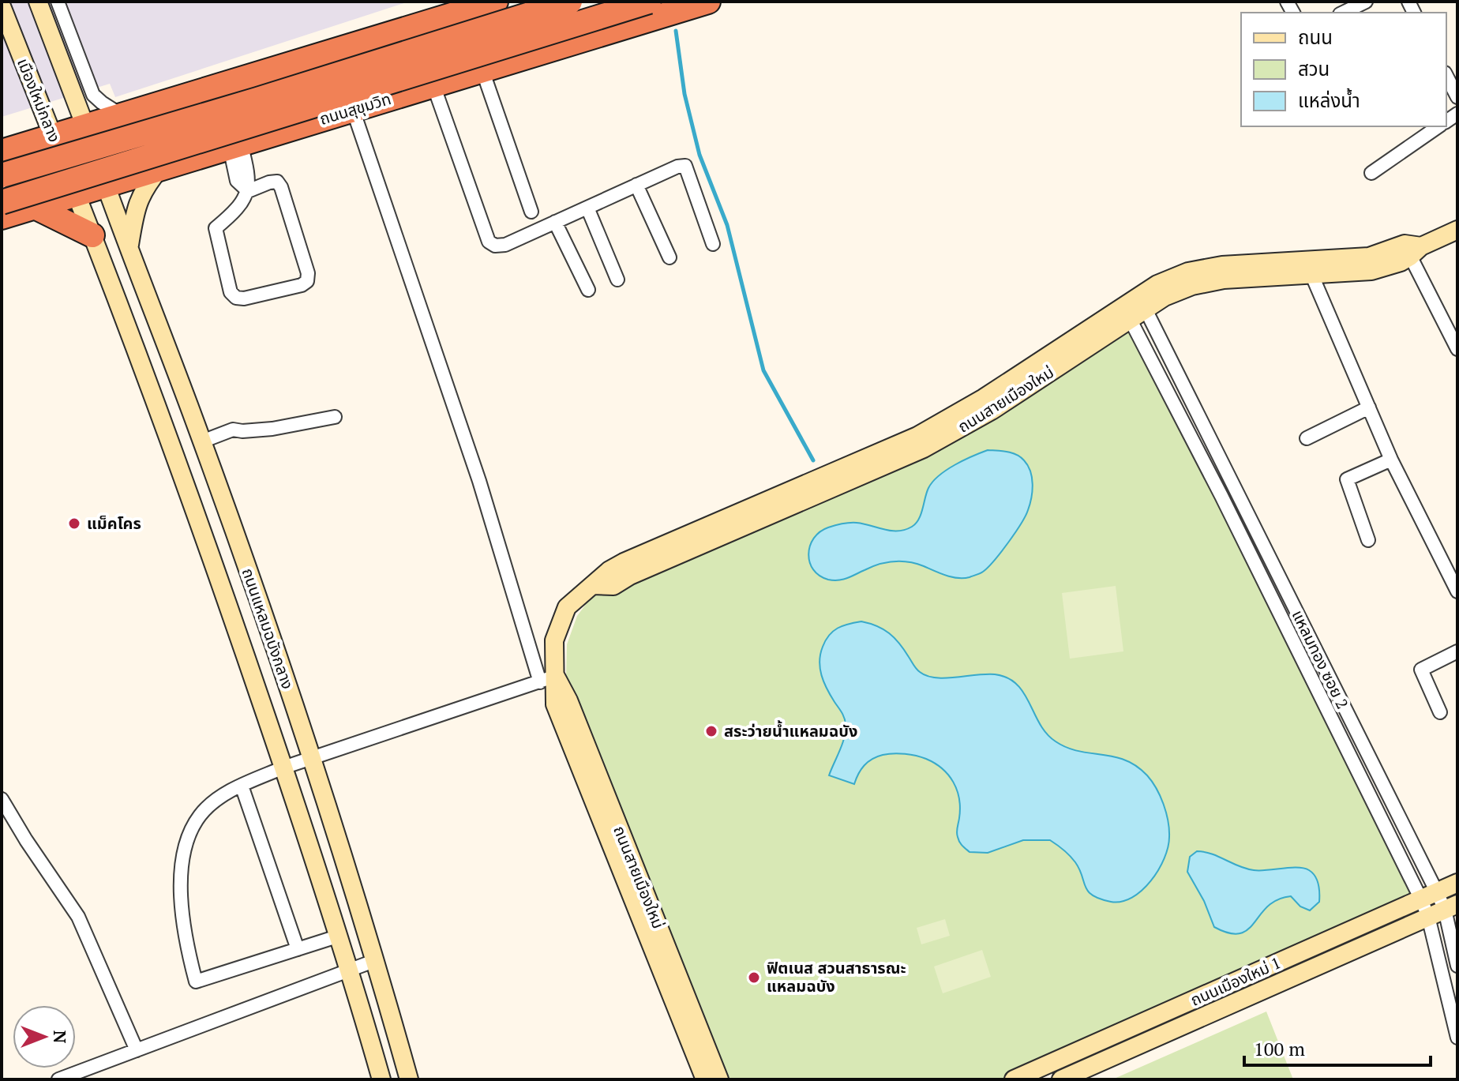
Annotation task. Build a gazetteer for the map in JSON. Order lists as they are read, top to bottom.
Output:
{
  "streets": {
    "highway": ["ถนนสุขุมวิท"],
    "street": [
      "เมืองใหม่กลาง",
      "ถนนสายเมืองใหม่",
      "ถนนแหลมฉบังกลาง",
      "แหลมทอง ซอย 2",
      "ถนนเมืองใหม่ 1"
    ]
  },
  "crossings": [
    ["เมืองใหม่กลาง", "ถนนสุขุมวิท"],
    ["เมืองใหม่กลาง", "ถนนแหลมฉบังกลาง"],
    ["ถนนสุขุมวิท", "ถนนแหลมฉบังกลาง"],
    ["ถนนสายเมืองใหม่", "แหลมทอง ซอย 2"],
    ["แหลมทอง ซอย 2", "ถนนเมืองใหม่ 1"]
  ],
  "places": ["แม็คโคร", "สระว่ายน้ำแหลมฉบัง", "ฟิตเนส สวนสาธารณะ แหลมฉบัง"],
  "legend": ["ถนน", "สวน", "แหล่งน้ำ"],
  "scale_bar": "100 m",
  "north": "right"
}
